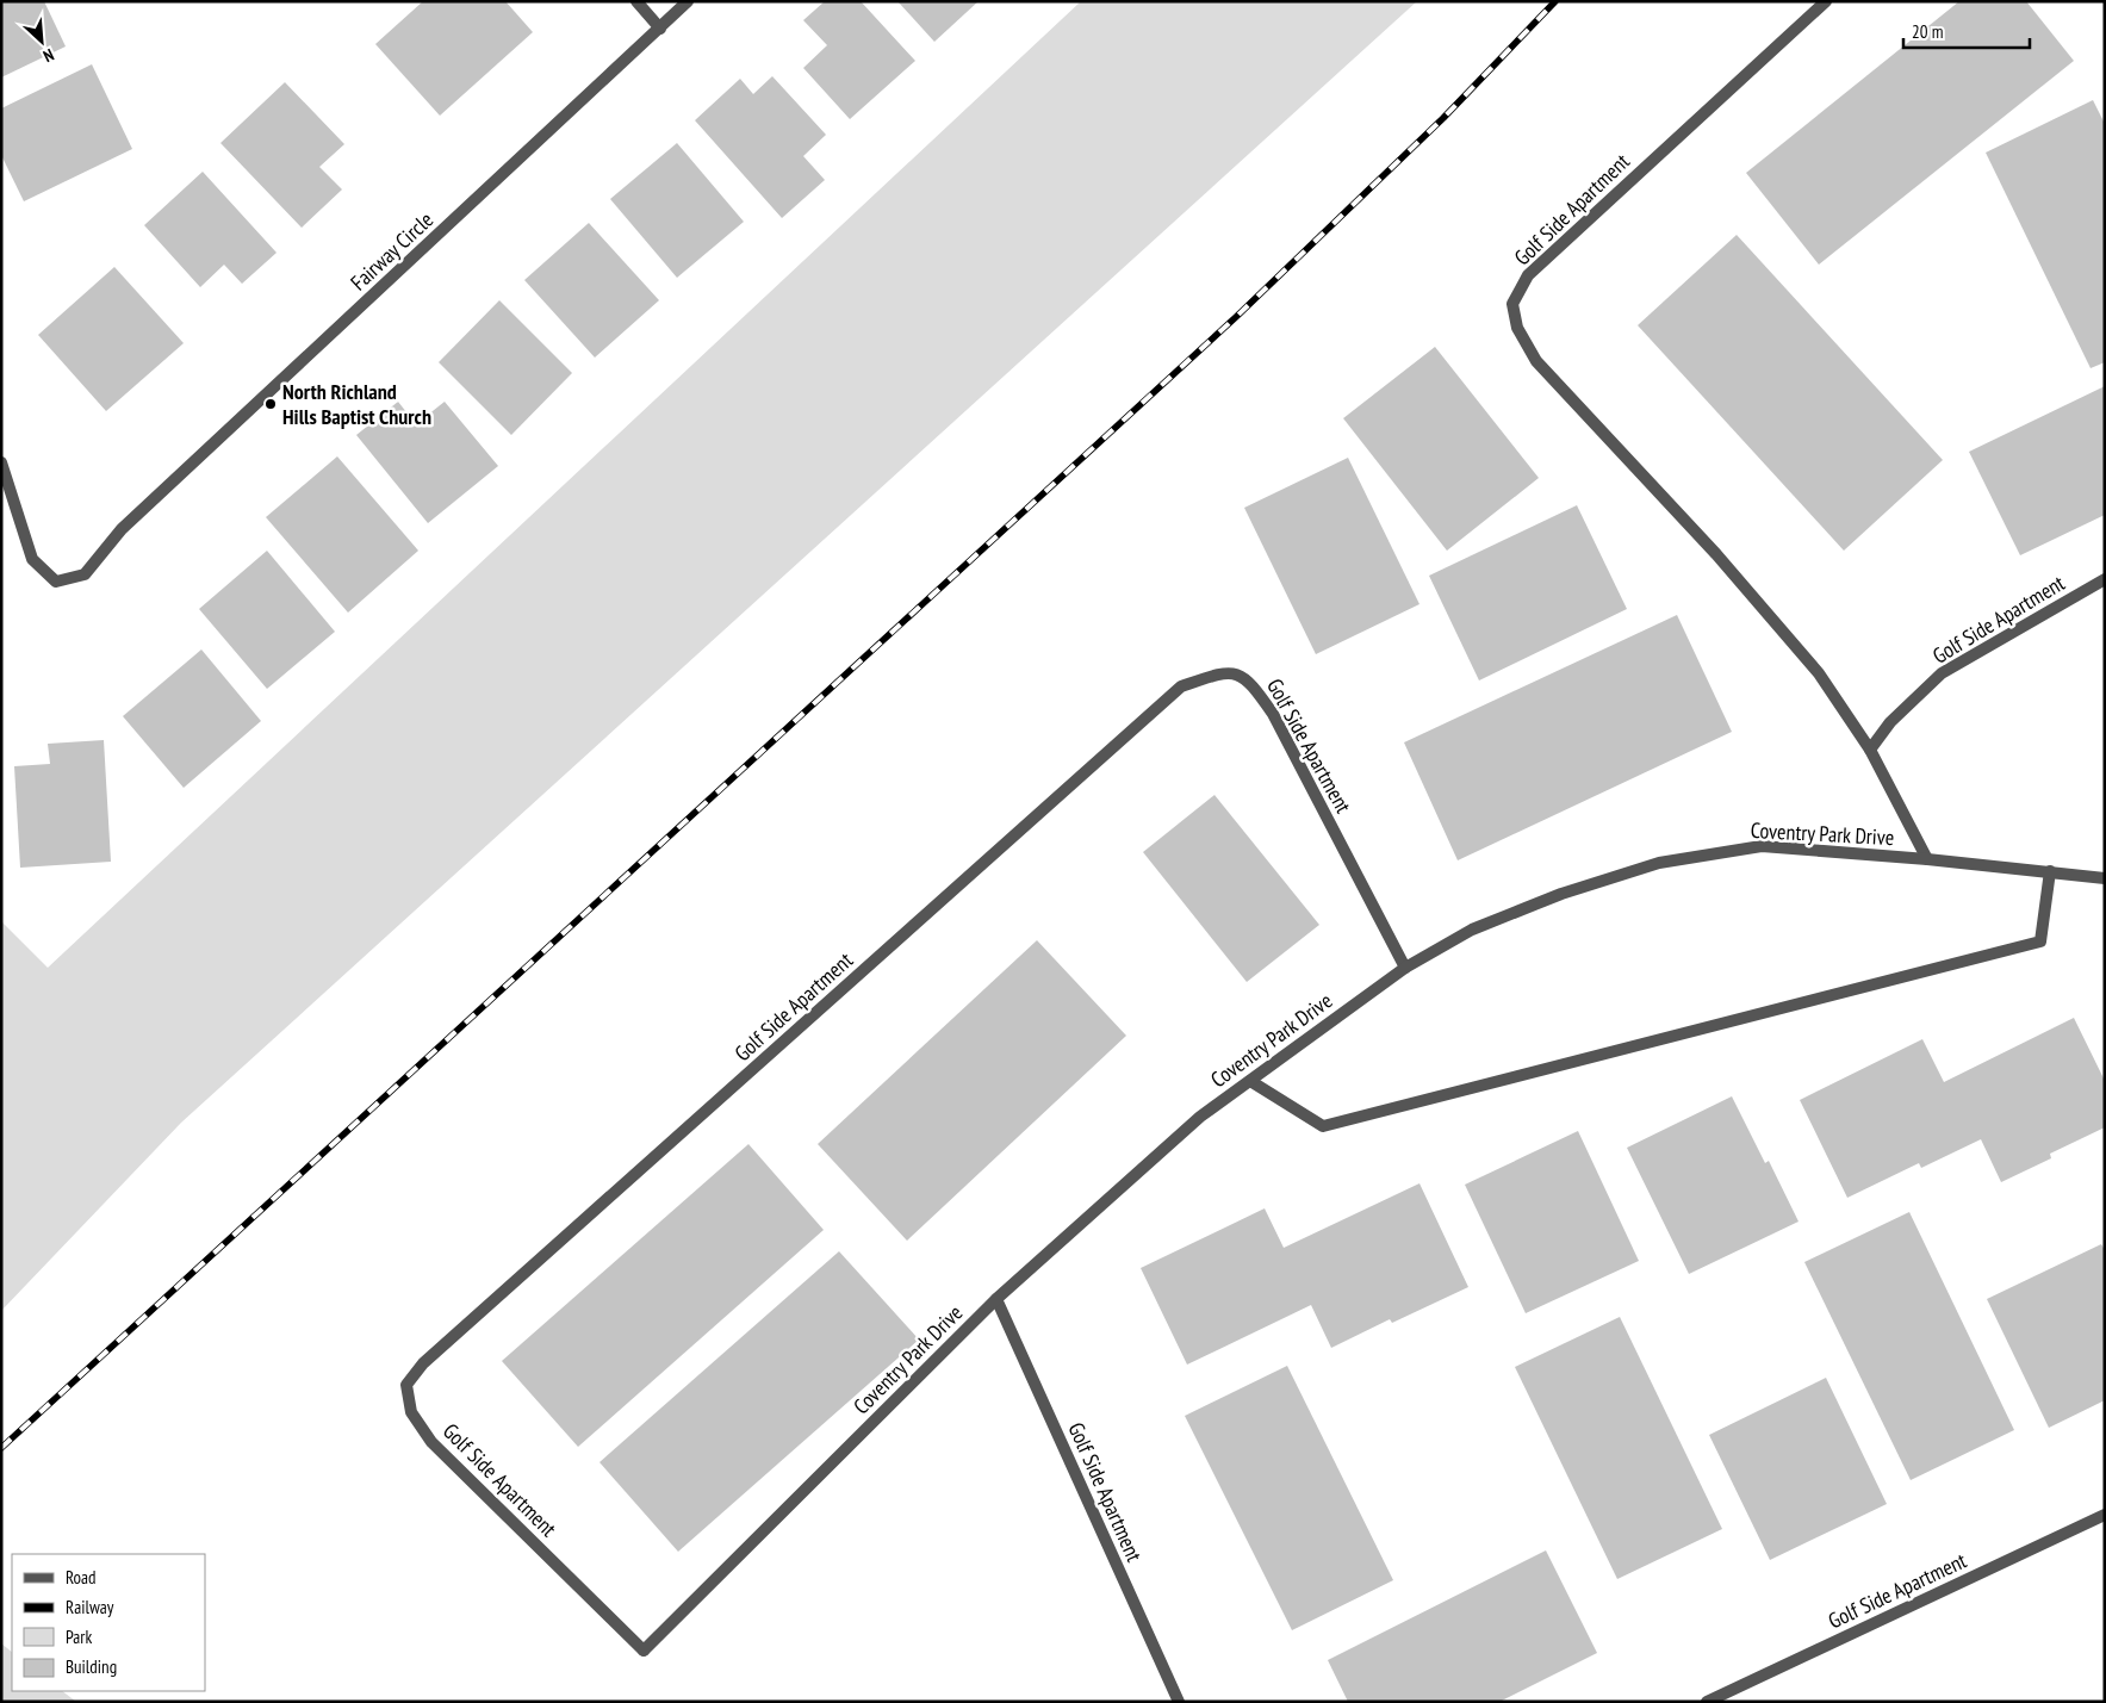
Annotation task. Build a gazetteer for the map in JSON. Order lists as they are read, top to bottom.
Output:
{
  "streets": {
    "street": ["Golf Side Apartment", "Fairway Circle", "Coventry Park Drive"]
  },
  "crossings": [
    ["Golf Side Apartment", "Coventry Park Drive"]
  ],
  "places": ["North Richland Hills Baptist Church"],
  "legend": [
    "Road",
    "Railway",
    "Park",
    "Building"
  ],
  "scale_bar": "20 m",
  "north": "bottom right"
}
